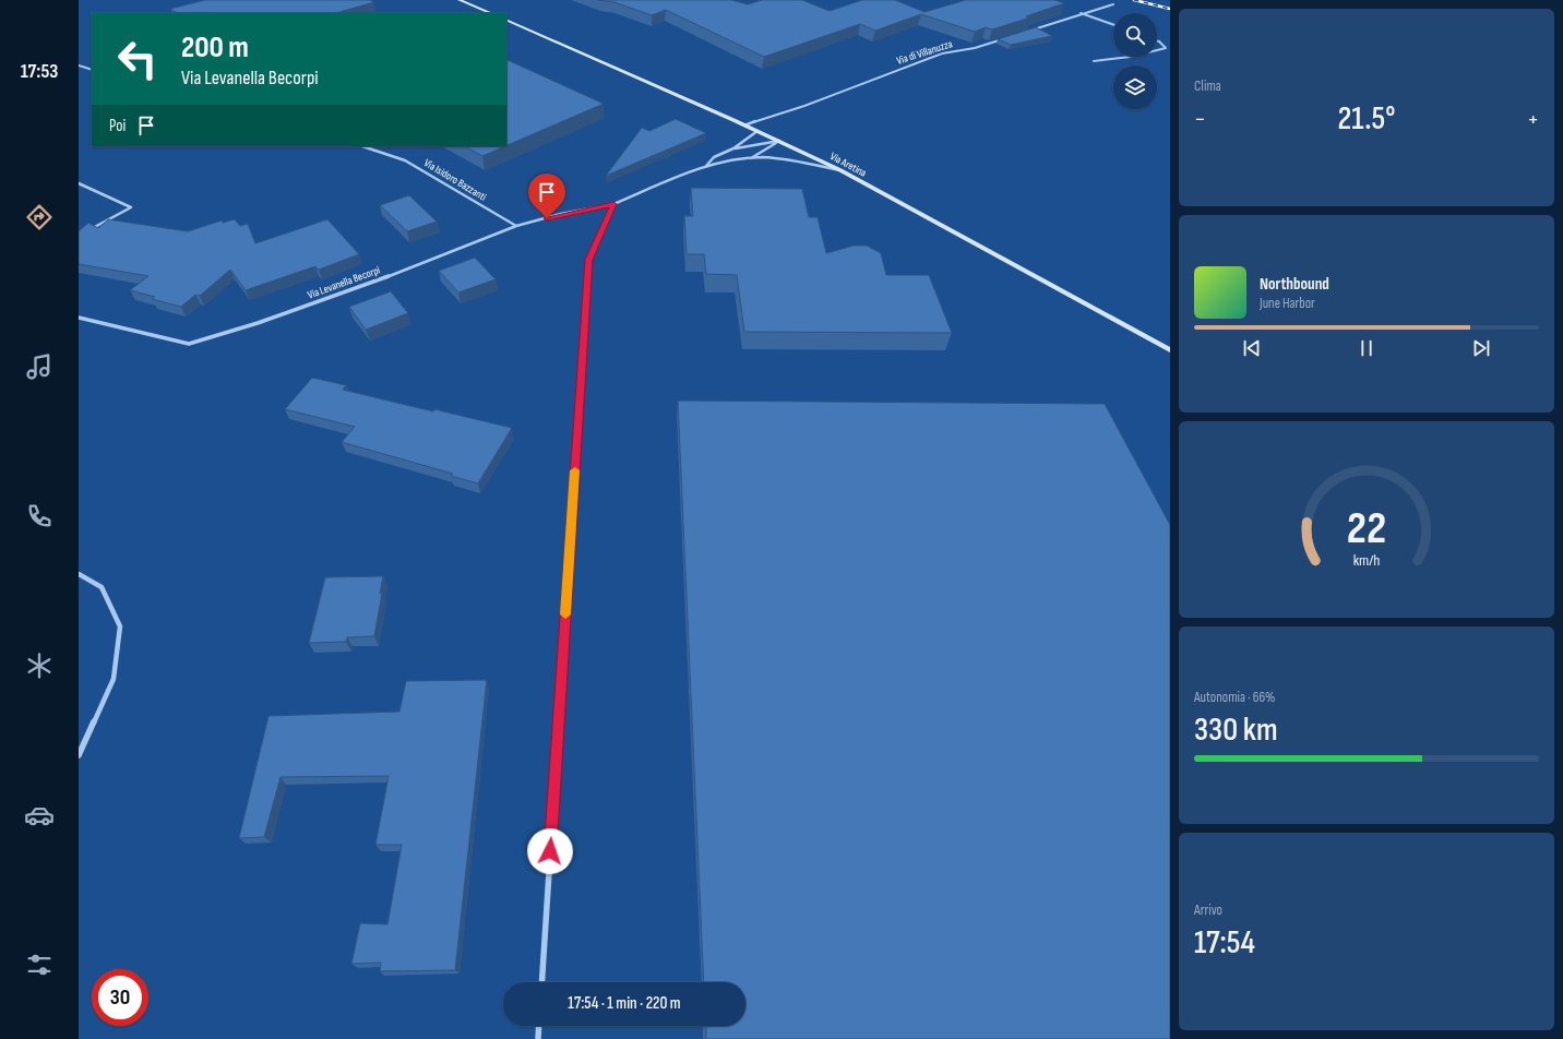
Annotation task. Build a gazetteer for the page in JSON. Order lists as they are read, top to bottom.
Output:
{
  "streets": {
    "street": [
      "Via di Villanuzza",
      "Via Aretina",
      "Via Isidoro Bazzanti",
      "Via Levanella Becorpi"
    ]
  },
  "crossings": [
    ["Via di Villanuzza", "Via Aretina"],
    ["Via Isidoro Bazzanti", "Via Levanella Becorpi"]
  ],
  "page": {
    "tabs": "17:53",
    "tile": [
      "Clima",
      ["Autonomia · 66%", "330 km"],
      ["Arrivo", "17:54"]
    ],
    "turn": ["200 m", "Via Levanella Becorpi"],
    "heat": ["−", "21.5°", "+"],
    "then": "Poi",
    "song": ["Northbound", "June Harbor"],
    "limit": "30",
    "trip": "17:54 · 1 min · 220 m",
    "gauge": ["22", "km/h"]
  }
}
